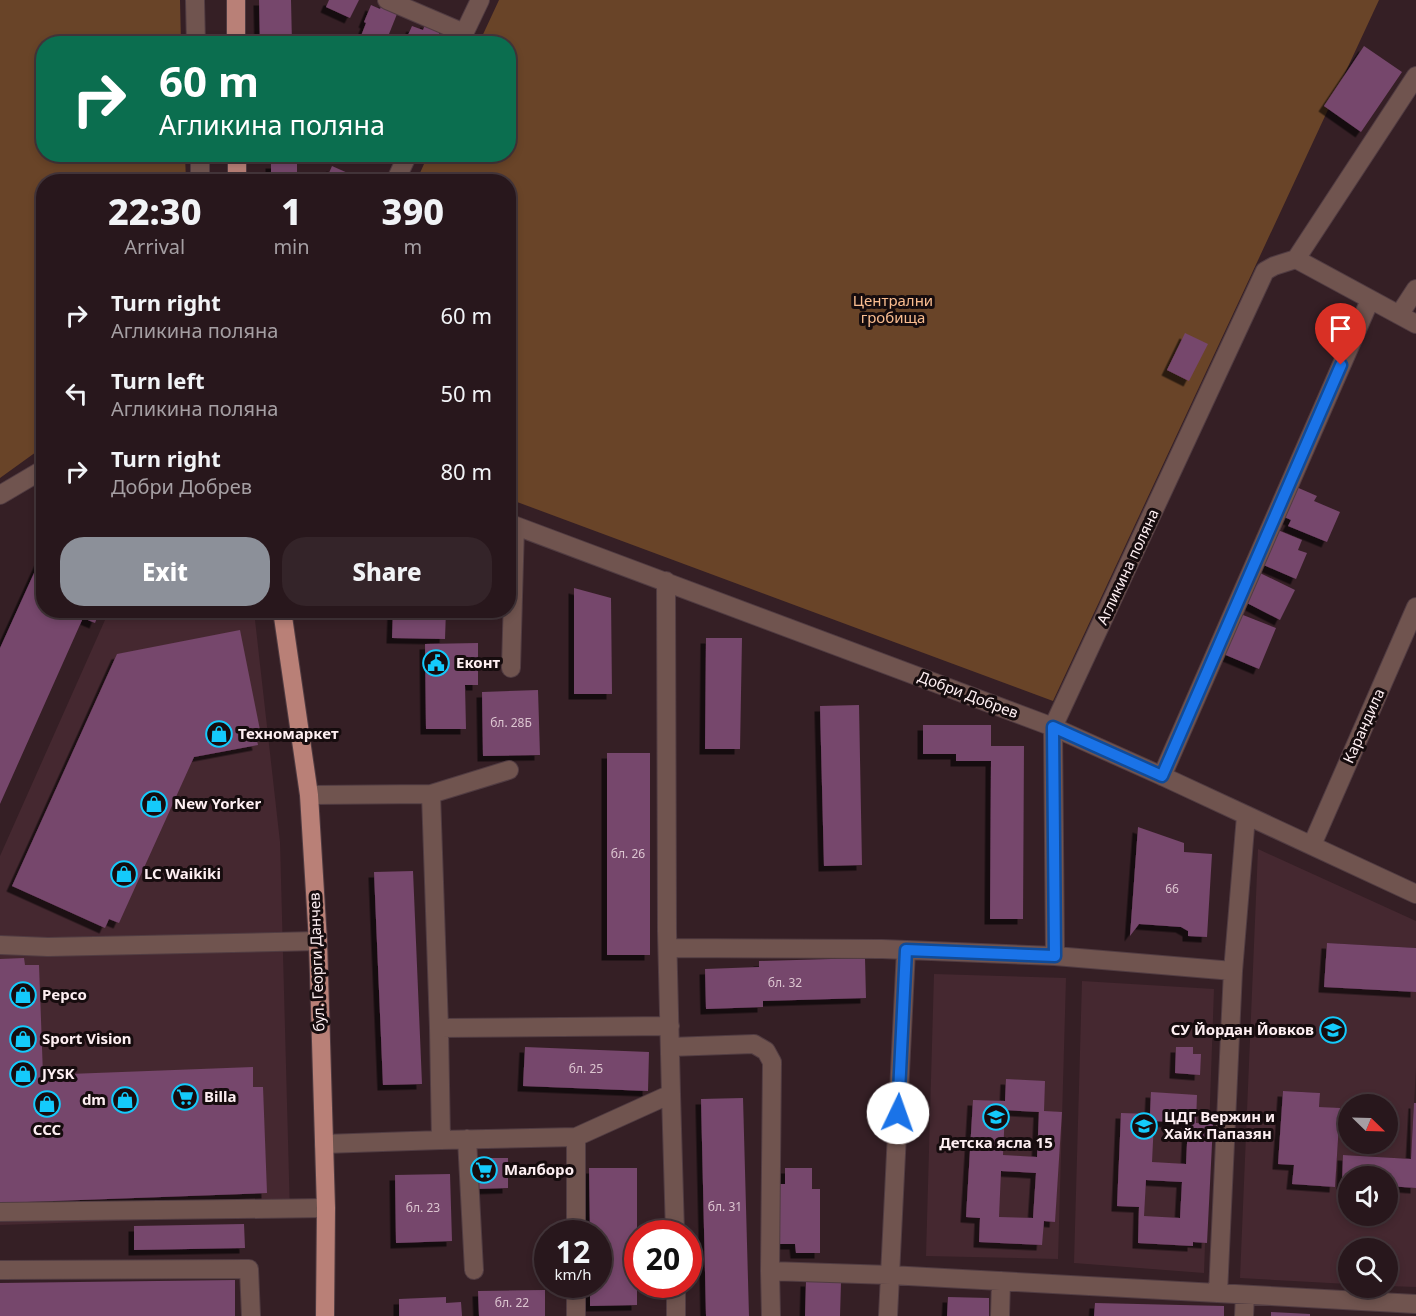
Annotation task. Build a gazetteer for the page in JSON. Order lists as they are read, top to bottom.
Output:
{
  "streets": {
    "main road": ["бул. Георги Данчев"],
    "street": ["Агликина поляна", "Добри Добрев", "Карандила"]
  },
  "crossings": [
    ["Агликина поляна", "Добри Добрев"],
    ["Добри Добрев", "Карандила"]
  ],
  "parks": ["Централни гробища"],
  "places": {
    "public building": ["Еконт"],
    "shop": [
      "Техномаркет",
      "New Yorker",
      "LC Waikiki",
      "Pepco",
      "Sport Vision",
      "JYSK",
      "dm",
      "CCC"
    ],
    "school or university": ["СУ Йордан Йовков", "Детска ясла 15", "ЦДГ Вержин и Хайк Папазян"],
    "supermarket": ["Billa", "Малборо"]
  },
  "house_numbers": [
    "бл. 28Б",
    "бл. 26",
    "66",
    "бл. 32",
    "бл. 25",
    "бл. 31",
    "бл. 23",
    "бл. 22"
  ],
  "north": "bottom right",
  "page": {
    "turn": ["60 m", "Агликина поляна"],
    "eta": [
      "22:30",
      "Arrival",
      "1",
      "min",
      "390",
      "m"
    ],
    "list": [
      {
        "name": "Turn right",
        "note": "Агликина поляна",
        "value": "60 m"
      },
      {
        "name": "Turn left",
        "note": "Агликина поляна",
        "value": "50 m"
      },
      {
        "name": "Turn right",
        "note": "Добри Добрев",
        "value": "80 m"
      }
    ],
    "buttons": ["Exit", "Share"],
    "speed": "12 km/h",
    "limit": "20"
  }
}
